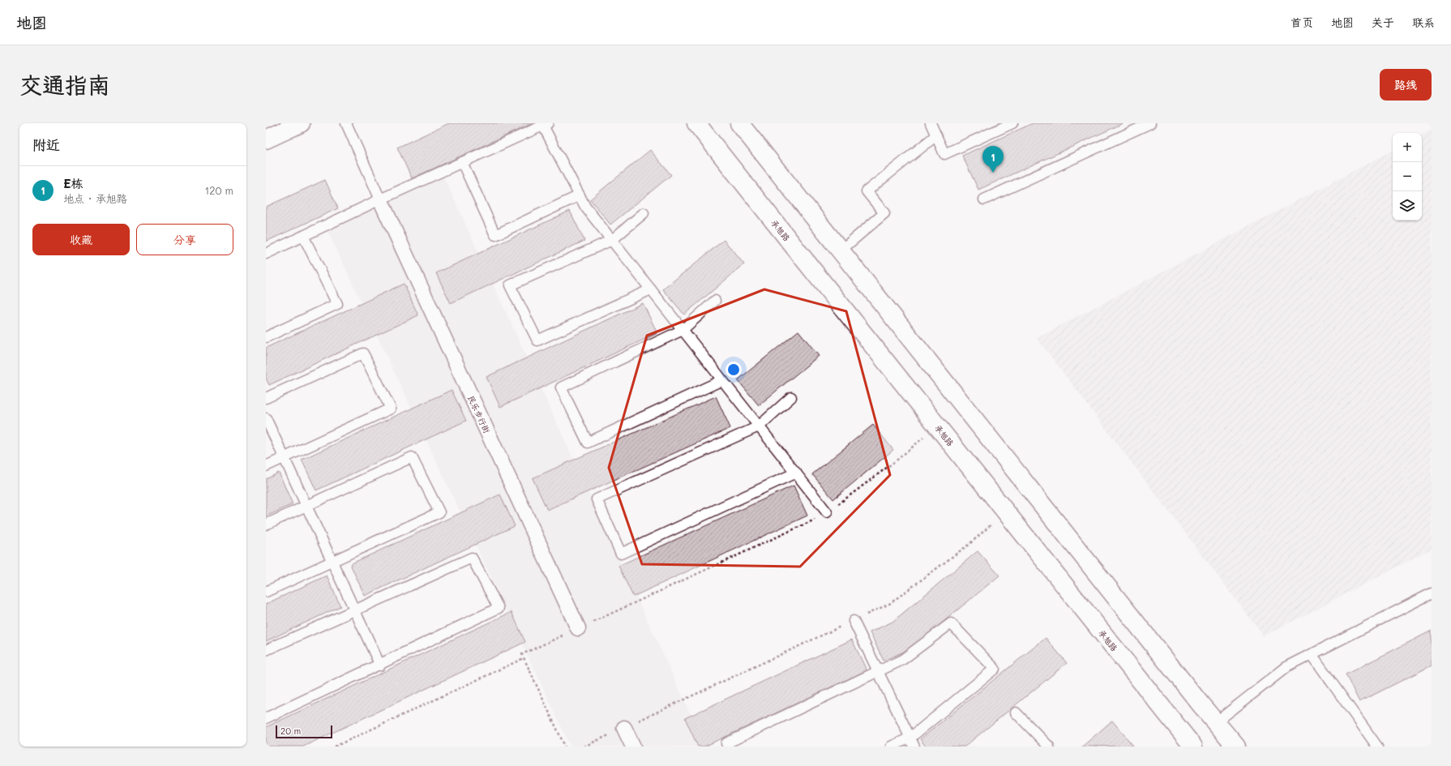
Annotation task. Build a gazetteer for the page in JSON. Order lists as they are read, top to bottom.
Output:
{
  "streets": {
    "main road": ["承旭路"],
    "street": ["民乐步行街"]
  },
  "scale_bar": "20 m",
  "page": {
    "header": "地图",
    "nav": [
      "首页",
      "地图",
      "关于",
      "联系"
    ],
    "buttons": [
      "路线",
      ["收藏", "分享"]
    ],
    "title": "交通指南",
    "heading": "附近",
    "map_buttons": ["+", "−"],
    "pins": "1",
    "list": [
      {
        "mark": "1",
        "name": "E栋",
        "note": "地点 · 承旭路",
        "value": "120 m"
      }
    ],
    "scale": "20 m"
  }
}
